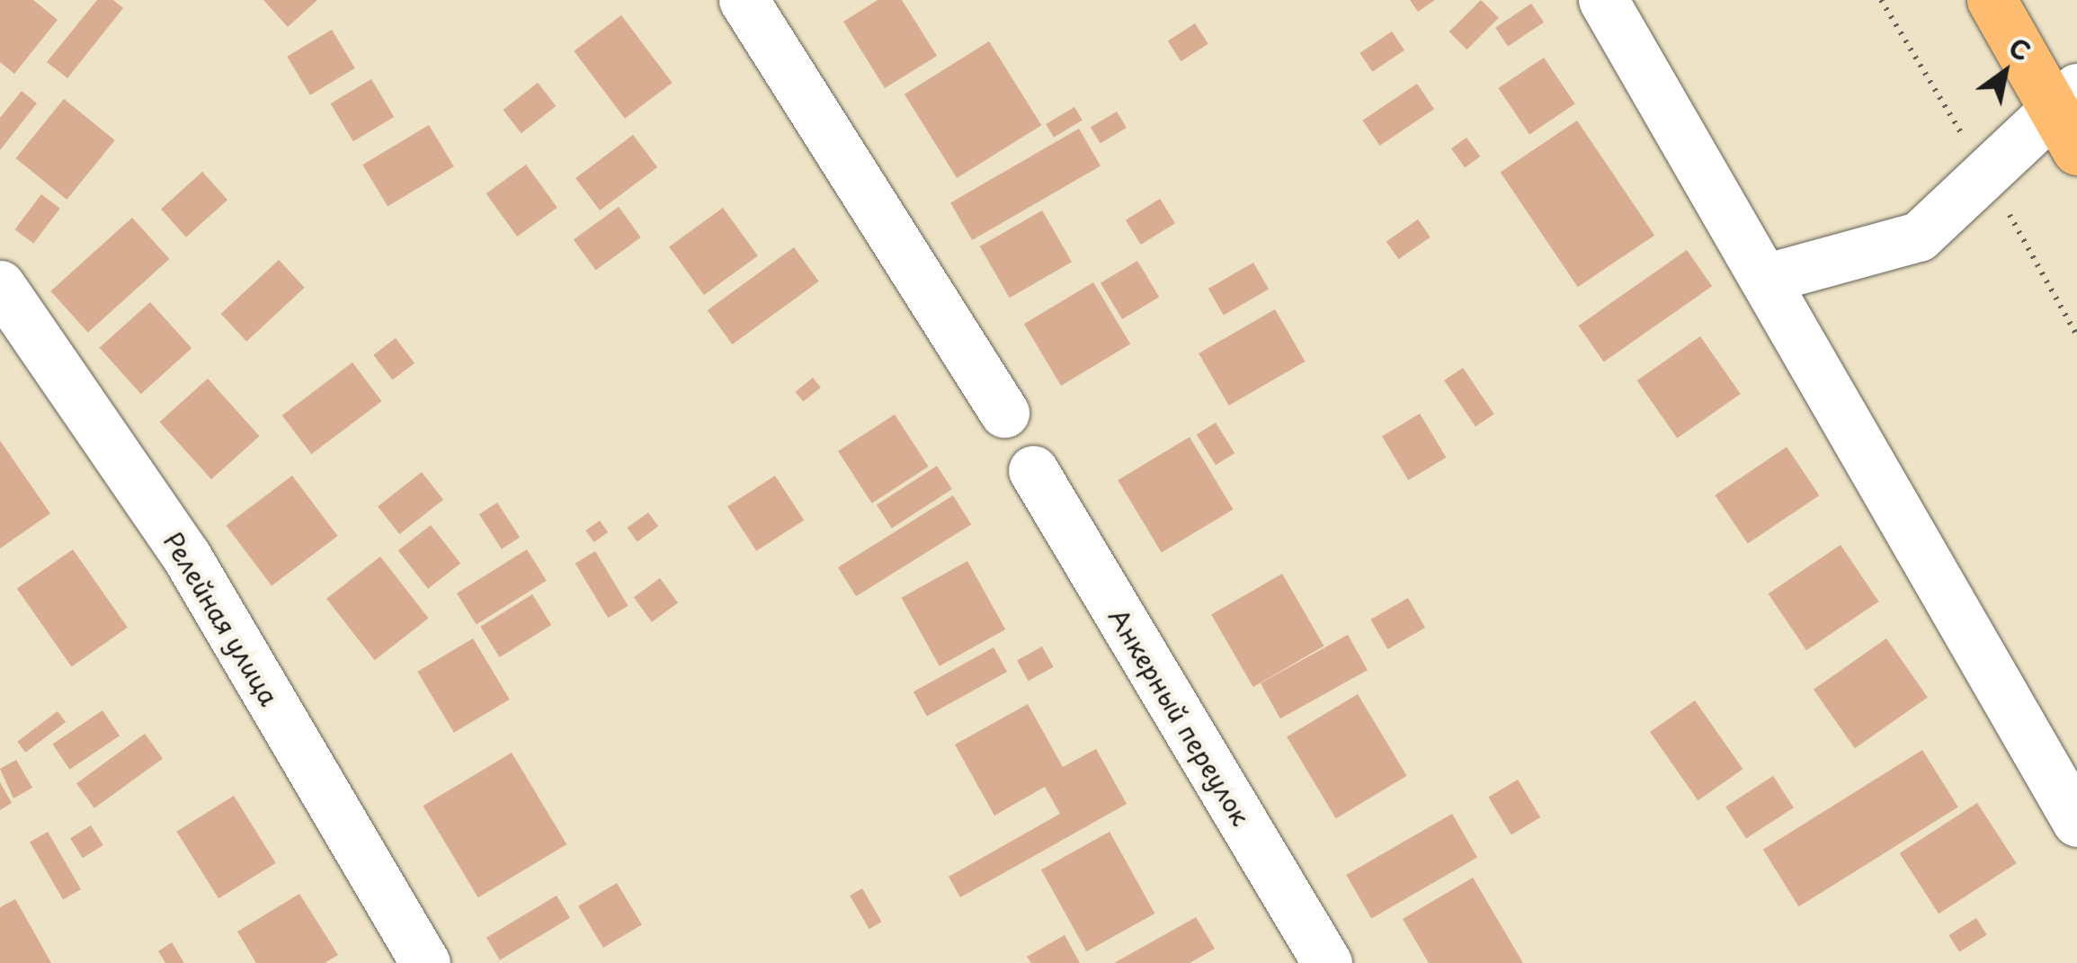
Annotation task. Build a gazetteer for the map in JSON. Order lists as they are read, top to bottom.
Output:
{
  "streets": {
    "street": ["Релейная улица", "Анкерный переулок"]
  },
  "north": "top right"
}
